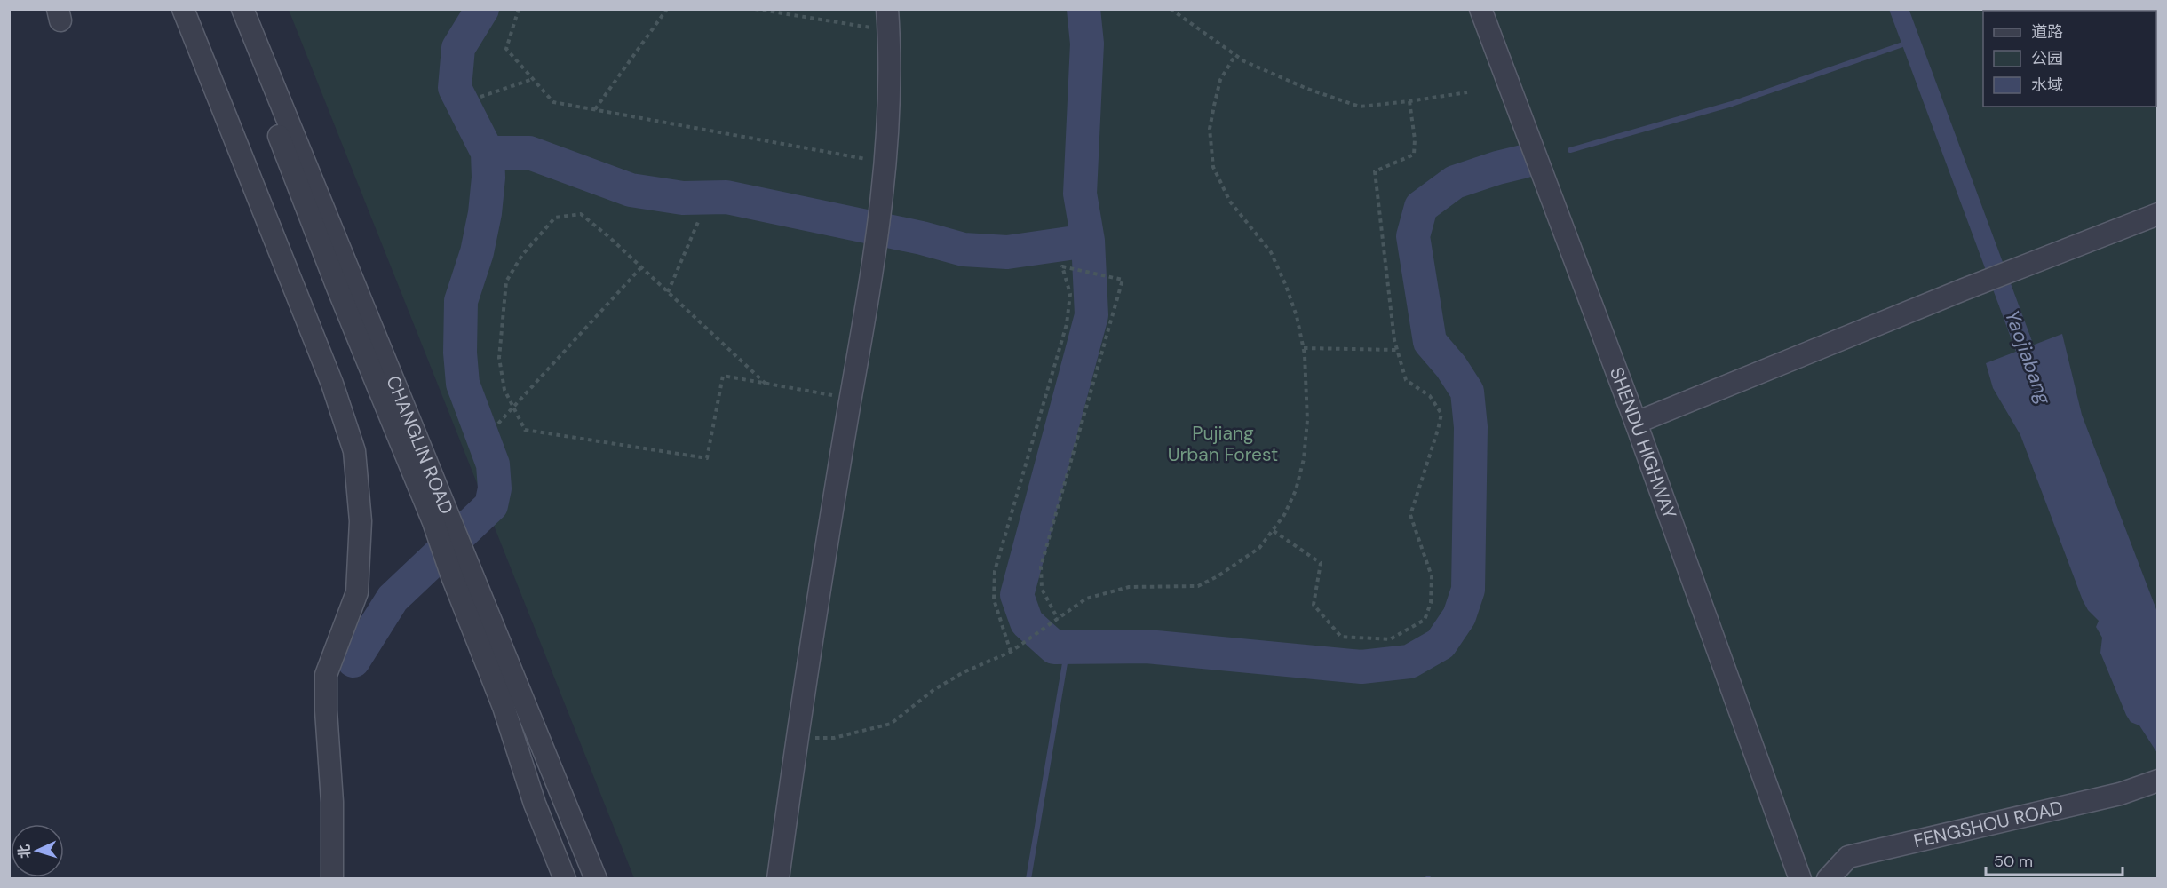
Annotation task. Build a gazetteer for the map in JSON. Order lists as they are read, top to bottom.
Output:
{
  "streets": {
    "street": ["SHENDU HIGHWAY", "CHANGLIN ROAD", "FENGSHOU ROAD"]
  },
  "water": ["Yaojiabang"],
  "parks": ["Pujiang Urban Forest"],
  "legend": ["道路", "公园", "水域"],
  "scale_bar": "50 m",
  "north": "left"
}
